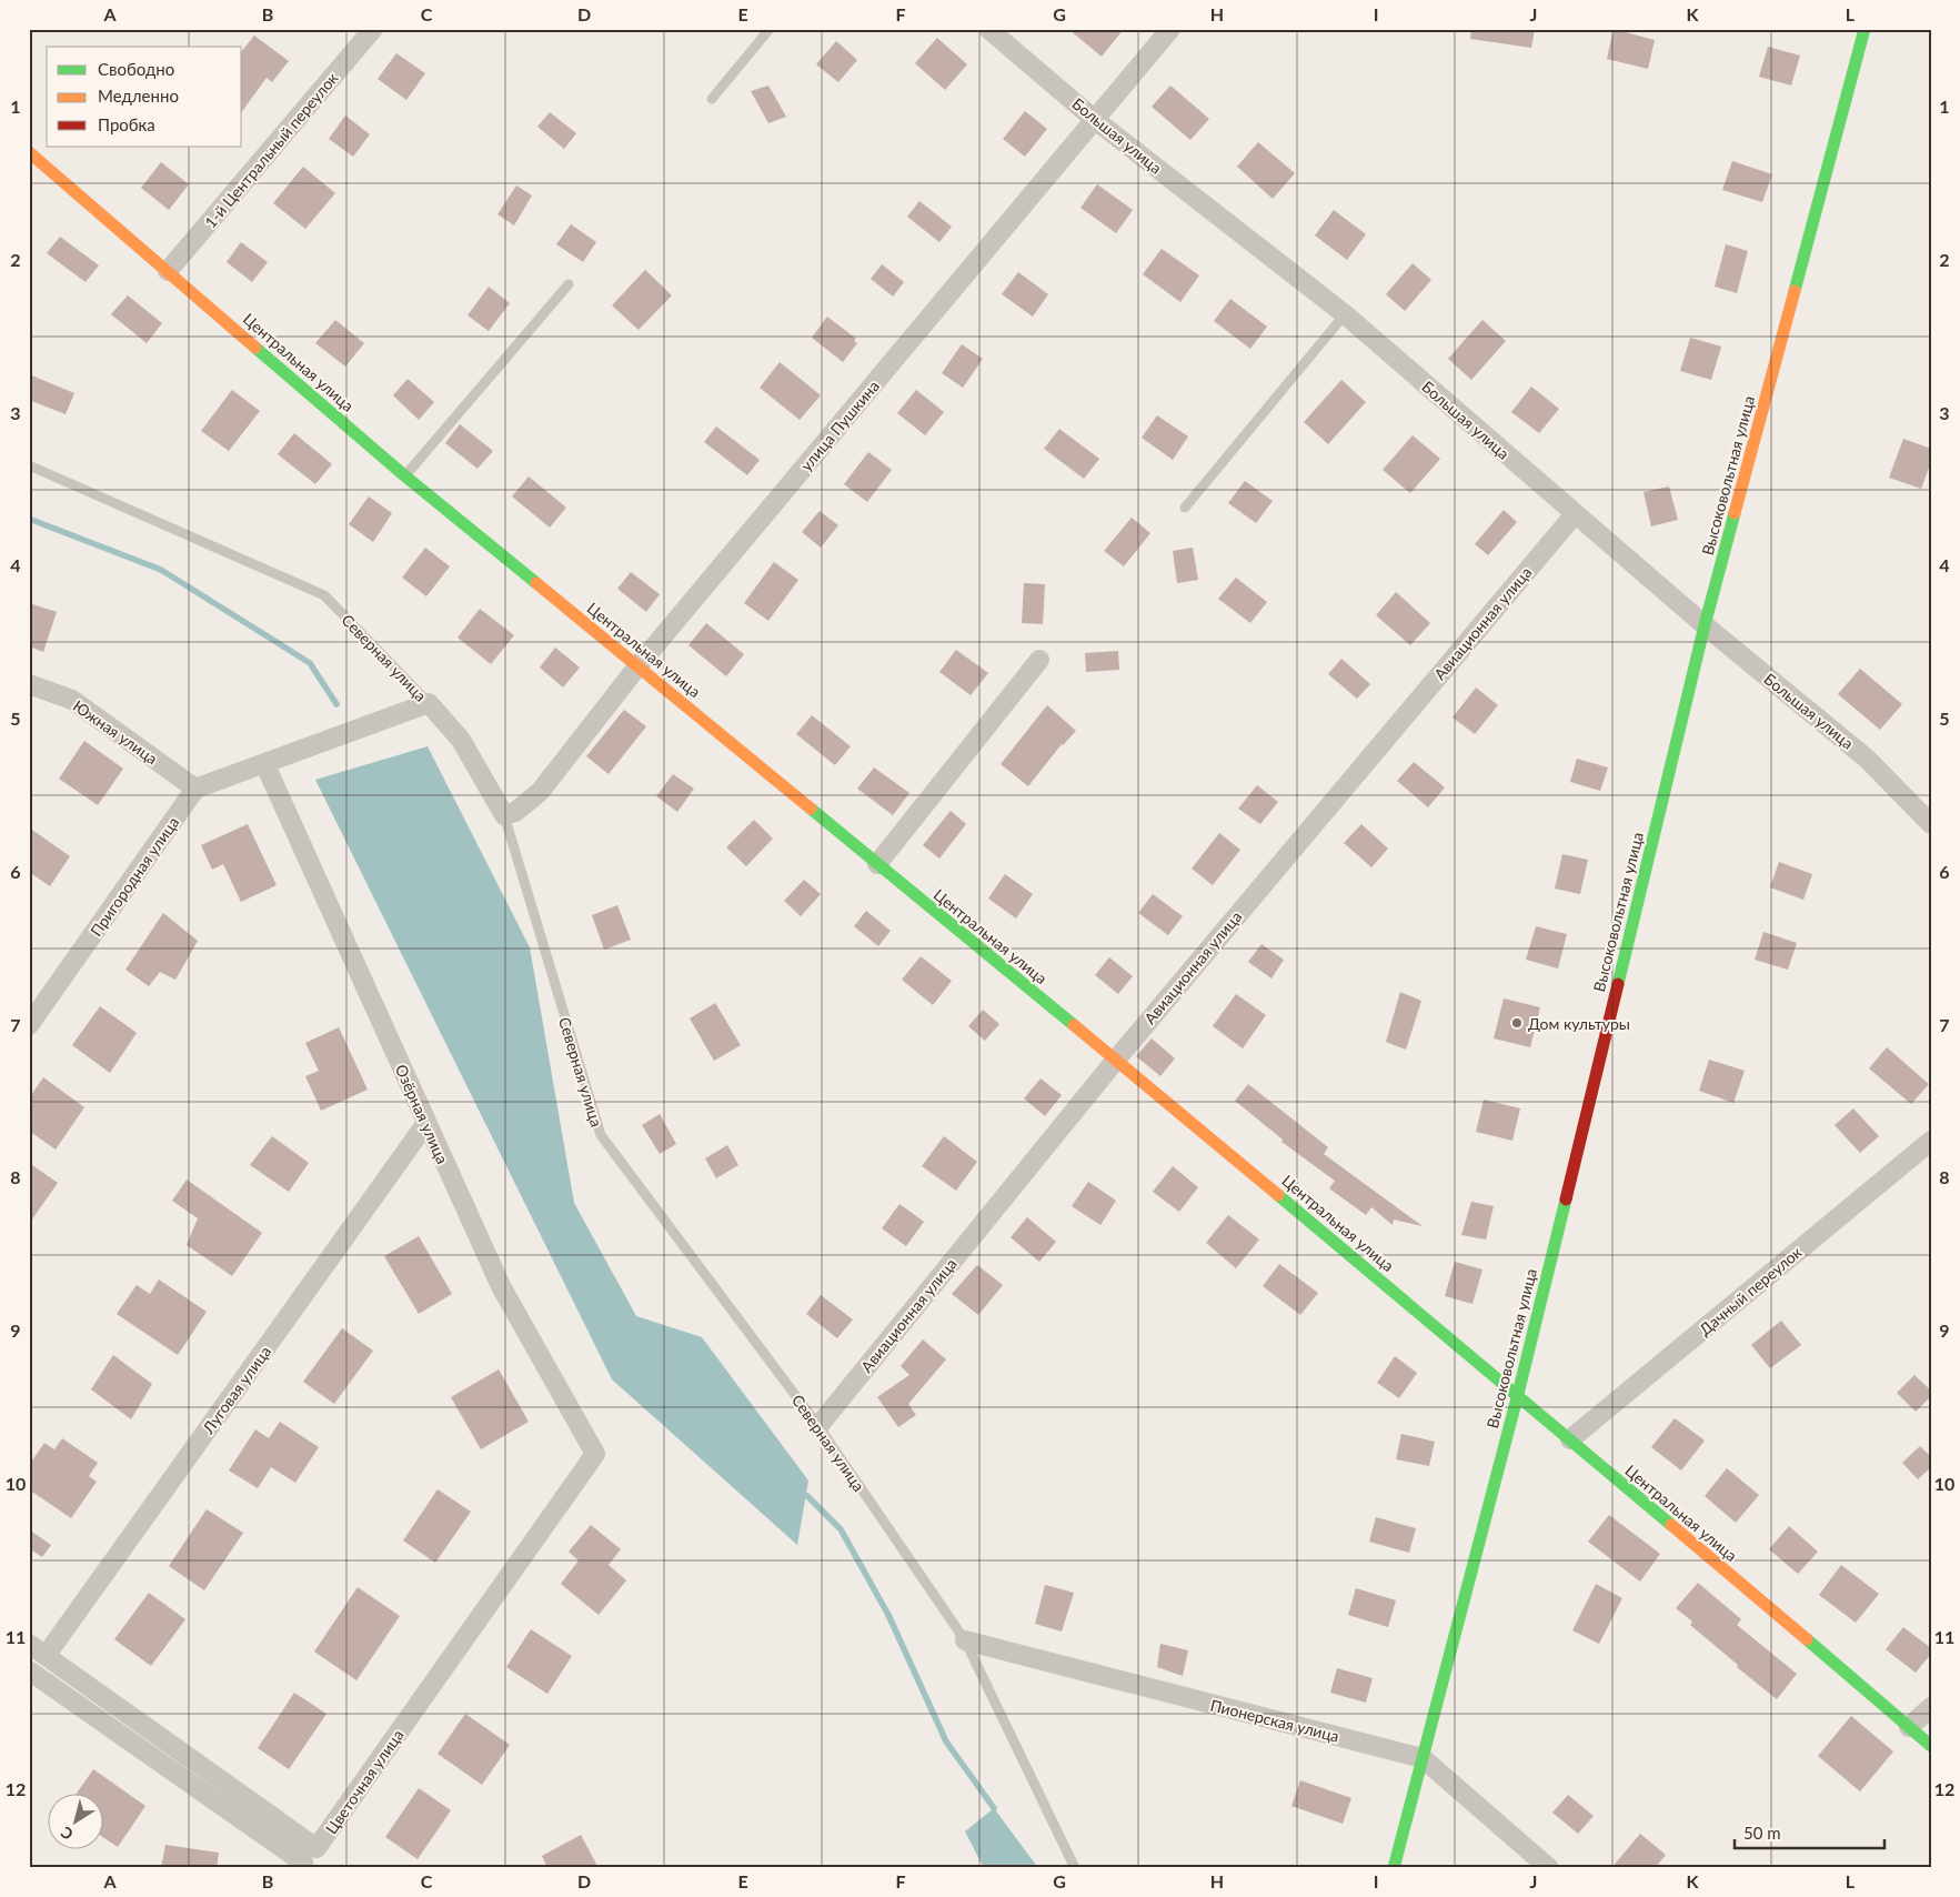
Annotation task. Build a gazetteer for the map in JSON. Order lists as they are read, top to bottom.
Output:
{
  "streets": {
    "street": [
      "Большая улица",
      "1-й Центральный переулок",
      "Центральная улица",
      "улица Пушкина",
      "Высоковольтная улица",
      "Авиационная улица",
      "Северная улица",
      "Южная улица",
      "Пригородная улица",
      "Озёрная улица",
      "Дачный переулок",
      "Луговая улица",
      "Пионерская улица",
      "Цветочная улица"
    ]
  },
  "crossings": [
    ["Большая улица", "улица Пушкина"],
    ["Большая улица", "Высоковольтная улица"],
    ["Большая улица", "Авиационная улица"],
    ["1-й Центральный переулок", "Центральная улица"],
    ["Центральная улица", "улица Пушкина"],
    ["Центральная улица", "Высоковольтная улица"],
    ["Центральная улица", "Авиационная улица"],
    ["Центральная улица", "Дачный переулок"],
    ["улица Пушкина", "Северная улица"],
    ["Высоковольтная улица", "Пионерская улица"],
    ["Авиационная улица", "Северная улица"],
    ["Северная улица", "Пионерская улица"],
    ["Южная улица", "Пригородная улица"],
    ["Озёрная улица", "Луговая улица"],
    ["Озёрная улица", "Цветочная улица"],
    ["Луговая улица", "Цветочная улица"]
  ],
  "places": ["Дом культуры"],
  "legend": ["Свободно", "Медленно", "Пробка"],
  "scale_bar": "50 m",
  "north": "bottom left",
  "grid": {
    "columns": [
      "A",
      "B",
      "C",
      "D",
      "E",
      "F",
      "G",
      "H",
      "I",
      "J",
      "K",
      "L"
    ],
    "rows": [
      "1",
      "2",
      "3",
      "4",
      "5",
      "6",
      "7",
      "8",
      "9",
      "10",
      "11",
      "12"
    ]
  }
}
